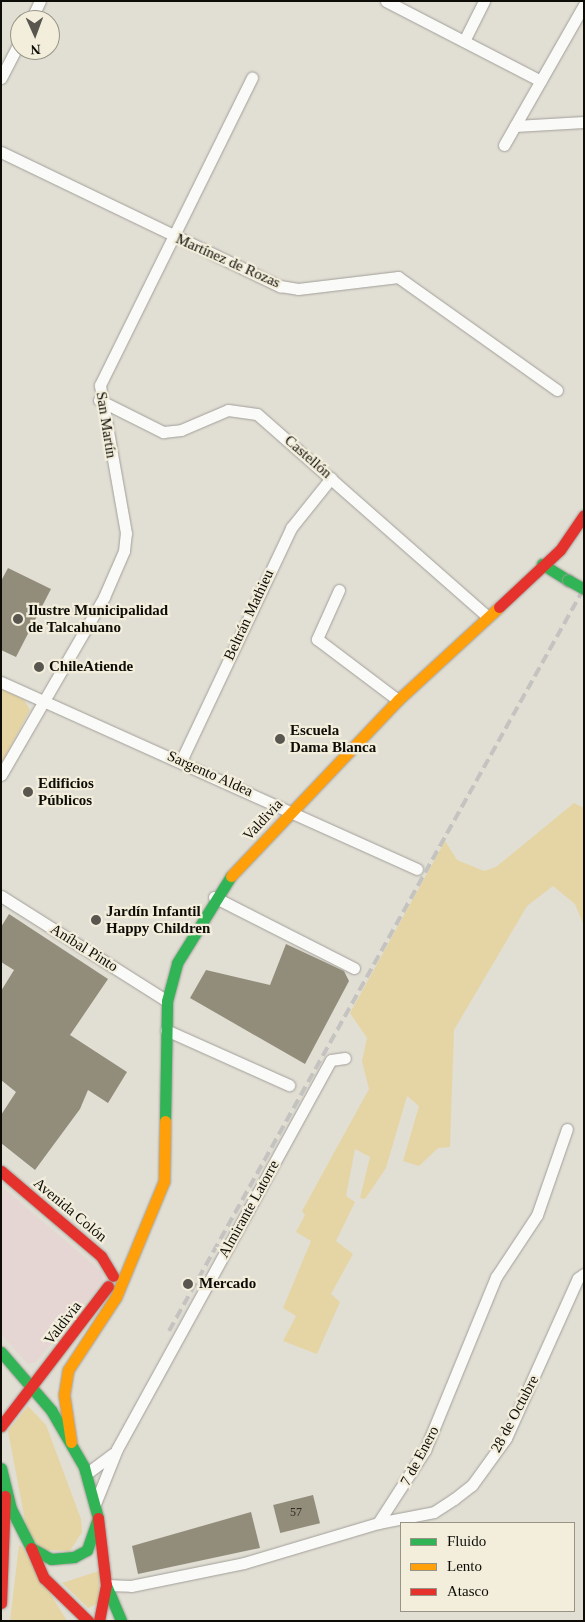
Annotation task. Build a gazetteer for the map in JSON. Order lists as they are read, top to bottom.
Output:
{
  "streets": {
    "main road": ["Valdivia", "Avenida Colón"],
    "street": [
      "Martínez de Rozas",
      "San Martín",
      "Castellón",
      "Beltrán Mathieu",
      "Sargento Aldea",
      "Aníbal Pinto",
      "Almirante Latorre",
      "28 de Octubre",
      "7 de Enero"
    ]
  },
  "crossings": [
    ["Martínez de Rozas", "San Martín"],
    ["San Martín", "Castellón"],
    ["San Martín", "Sargento Aldea"],
    ["Castellón", "Beltrán Mathieu"],
    ["Castellón", "Valdivia"],
    ["Beltrán Mathieu", "Sargento Aldea"],
    ["Sargento Aldea", "Valdivia"],
    ["Valdivia", "Aníbal Pinto"],
    ["Valdivia", "Avenida Colón"],
    ["28 de Octubre", "7 de Enero"]
  ],
  "places": [
    "Ilustre Municipalidad de Talcahuano",
    "ChileAtiende",
    "Escuela Dama Blanca",
    "Edificios Públicos",
    "Jardín Infantil Happy Children",
    "Mercado"
  ],
  "house_numbers": ["57"],
  "legend": ["Fluido", "Lento", "Atasco"],
  "north": "bottom"
}
